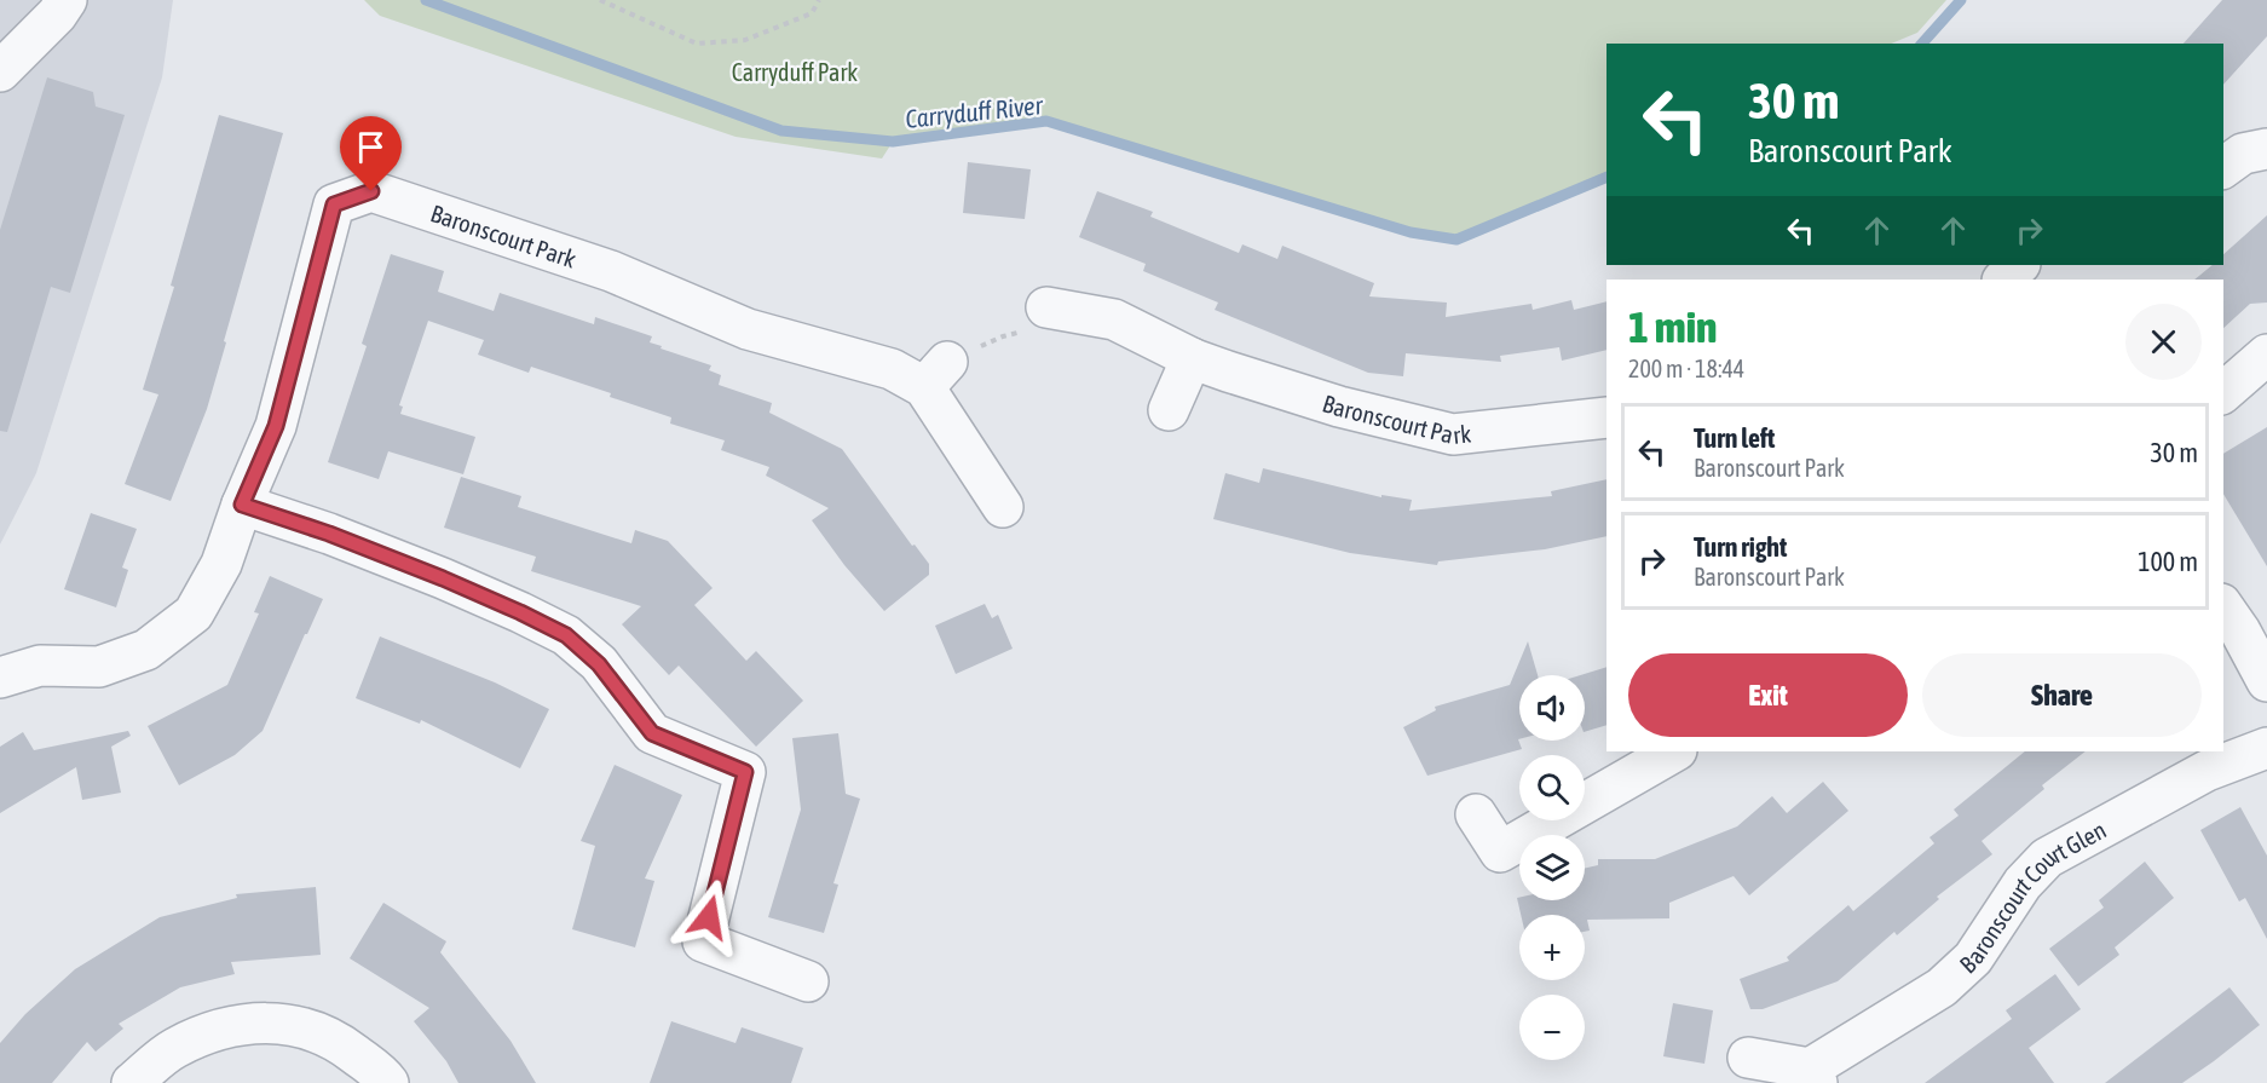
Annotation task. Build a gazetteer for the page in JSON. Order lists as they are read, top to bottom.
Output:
{
  "streets": {
    "street": ["Baronscourt Park", "Baronscourt Court Glen"]
  },
  "water": ["Carryduff River"],
  "parks": ["Carryduff Park"],
  "page": {
    "turn": ["30 m", "Baronscourt Park"],
    "heading": ["1 min", "200 m · 18:44"],
    "list": [
      {
        "name": "Turn left",
        "note": "Baronscourt Park",
        "value": "30 m"
      },
      {
        "name": "Turn right",
        "note": "Baronscourt Park",
        "value": "100 m"
      }
    ],
    "buttons": ["Exit", "Share"],
    "map_buttons": ["+", "−"]
  }
}
